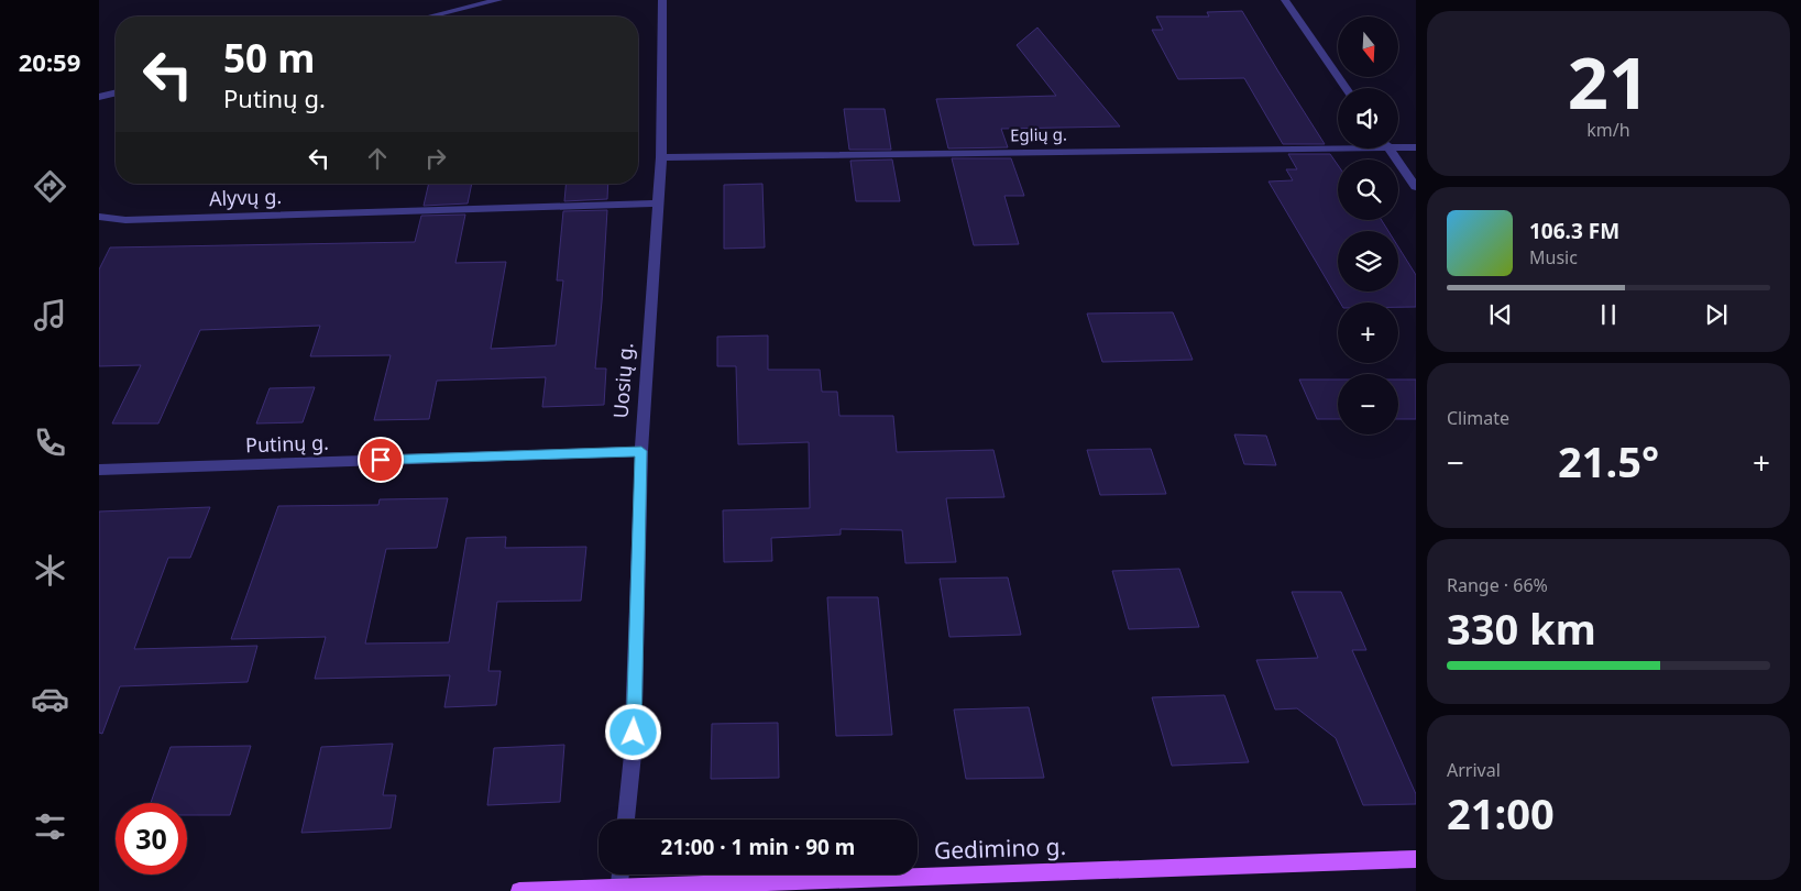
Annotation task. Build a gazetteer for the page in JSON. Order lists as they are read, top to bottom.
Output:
{
  "streets": {
    "main road": ["Gedimino g."],
    "street": [
      "Eglių g.",
      "Alyvų g.",
      "Uosių g.",
      "Putinų g."
    ]
  },
  "crossings": [
    ["Eglių g.", "Uosių g."],
    ["Alyvų g.", "Uosių g."],
    ["Uosių g.", "Putinų g."]
  ],
  "north": "bottom",
  "page": {
    "tabs": "20:59",
    "tile": [
      ["21", "km/h"],
      "Climate",
      ["Range · 66%", "330 km"],
      ["Arrival", "21:00"]
    ],
    "map_buttons": ["+", "−"],
    "turn": ["50 m", "Putinų g."],
    "song": ["106.3 FM", "Music"],
    "heat": ["−", "21.5°", "+"],
    "limit": "30",
    "trip": "21:00 · 1 min · 90 m"
  }
}
